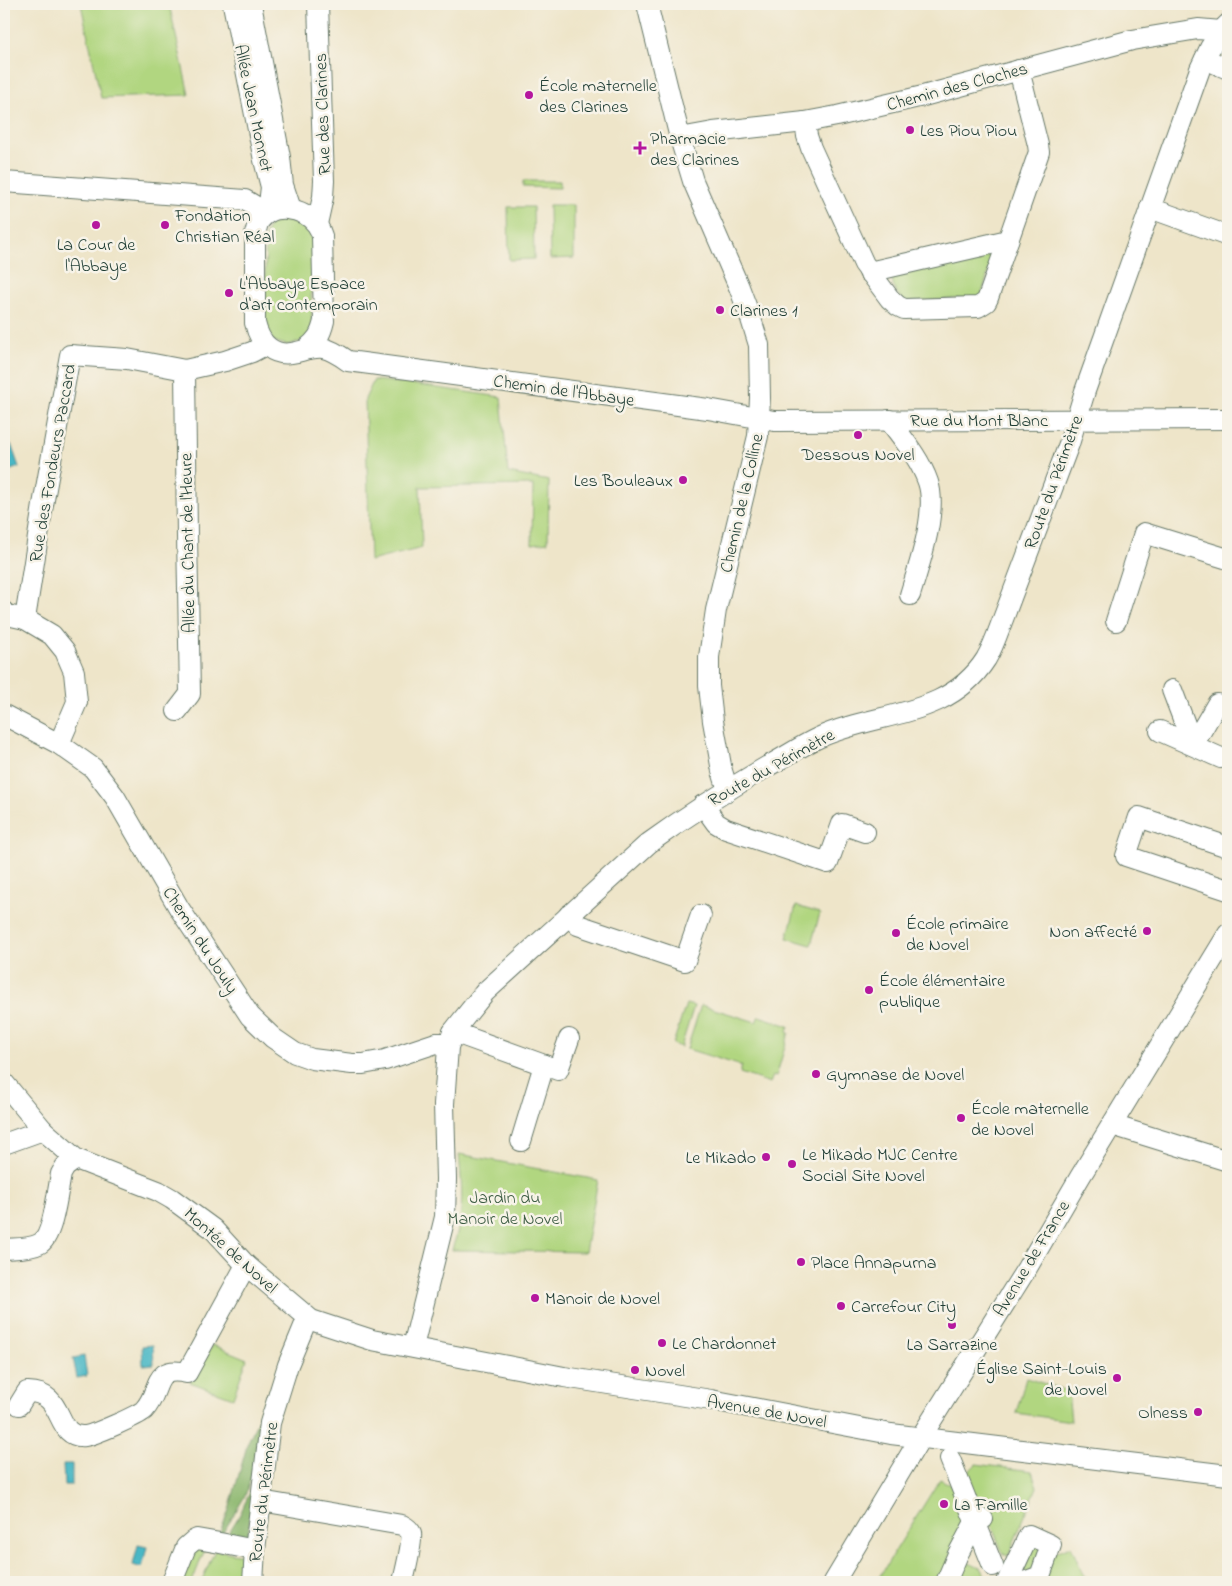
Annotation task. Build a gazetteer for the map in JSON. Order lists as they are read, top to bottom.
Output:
{
  "streets": {
    "street": [
      "Chemin des Cloches",
      "Allée Jean Monnet",
      "Rue des Clarines",
      "Chemin de l'Abbaye",
      "Rue du Mont Blanc",
      "Rue des Fondeurs Paccard",
      "Route du Périmètre",
      "Chemin de la Colline",
      "Allée du Chant de l'Heure",
      "Chemin du Jouly",
      "Montée de Novel",
      "Avenue de France",
      "Avenue de Novel"
    ]
  },
  "crossings": [
    ["Chemin des Cloches", "Route du Périmètre"],
    ["Chemin des Cloches", "Chemin de la Colline"],
    ["Chemin de l'Abbaye", "Rue du Mont Blanc"],
    ["Chemin de l'Abbaye", "Rue des Fondeurs Paccard"],
    ["Chemin de l'Abbaye", "Chemin de la Colline"],
    ["Rue du Mont Blanc", "Route du Périmètre"],
    ["Rue du Mont Blanc", "Chemin de la Colline"],
    ["Rue des Fondeurs Paccard", "Allée du Chant de l'Heure"],
    ["Route du Périmètre", "Chemin de la Colline"],
    ["Route du Périmètre", "Chemin du Jouly"],
    ["Route du Périmètre", "Montée de Novel"],
    ["Route du Périmètre", "Avenue de Novel"],
    ["Montée de Novel", "Avenue de Novel"],
    ["Avenue de France", "Avenue de Novel"]
  ],
  "parks": ["Jardin du Manoir de Novel"],
  "places": {
    "other": [
      "École maternelle des Clarines",
      "Les Piou Piou",
      "La Cour de l'Abbaye",
      "Fondation Christian Réal",
      "L'Abbaye Espace d'art contemporain",
      "Clarines 1",
      "Dessous Novel",
      "Les Bouleaux",
      "Non affecté",
      "École primaire de Novel",
      "École élémentaire publique",
      "Gymnase de Novel",
      "École maternelle de Novel",
      "Le Mikado",
      "Le Mikado MJC Centre Social Site Novel",
      "Place Annapurna",
      "Manoir de Novel",
      "Carrefour City",
      "La Sarrazine",
      "Le Chardonnet",
      "Novel",
      "Église Saint-Louis de Novel",
      "Olness",
      "La Famille"
    ],
    "health": ["Pharmacie des Clarines"]
  }
}
